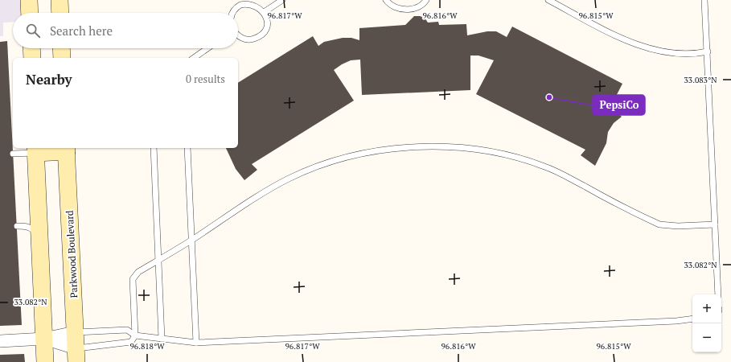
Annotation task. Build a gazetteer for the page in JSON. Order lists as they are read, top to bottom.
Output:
{
  "streets": {
    "main road": ["Parkwood Boulevard"]
  },
  "places": ["PepsiCo"],
  "page": {
    "search": "Search here",
    "heading": ["Nearby", "0 results"],
    "map_buttons": ["+", "−"]
  },
  "coordinates": [
    "96.817°W",
    "96.816°W",
    "96.815°W",
    "33.083°N",
    "33.082°N",
    "96.818°W"
  ]
}
